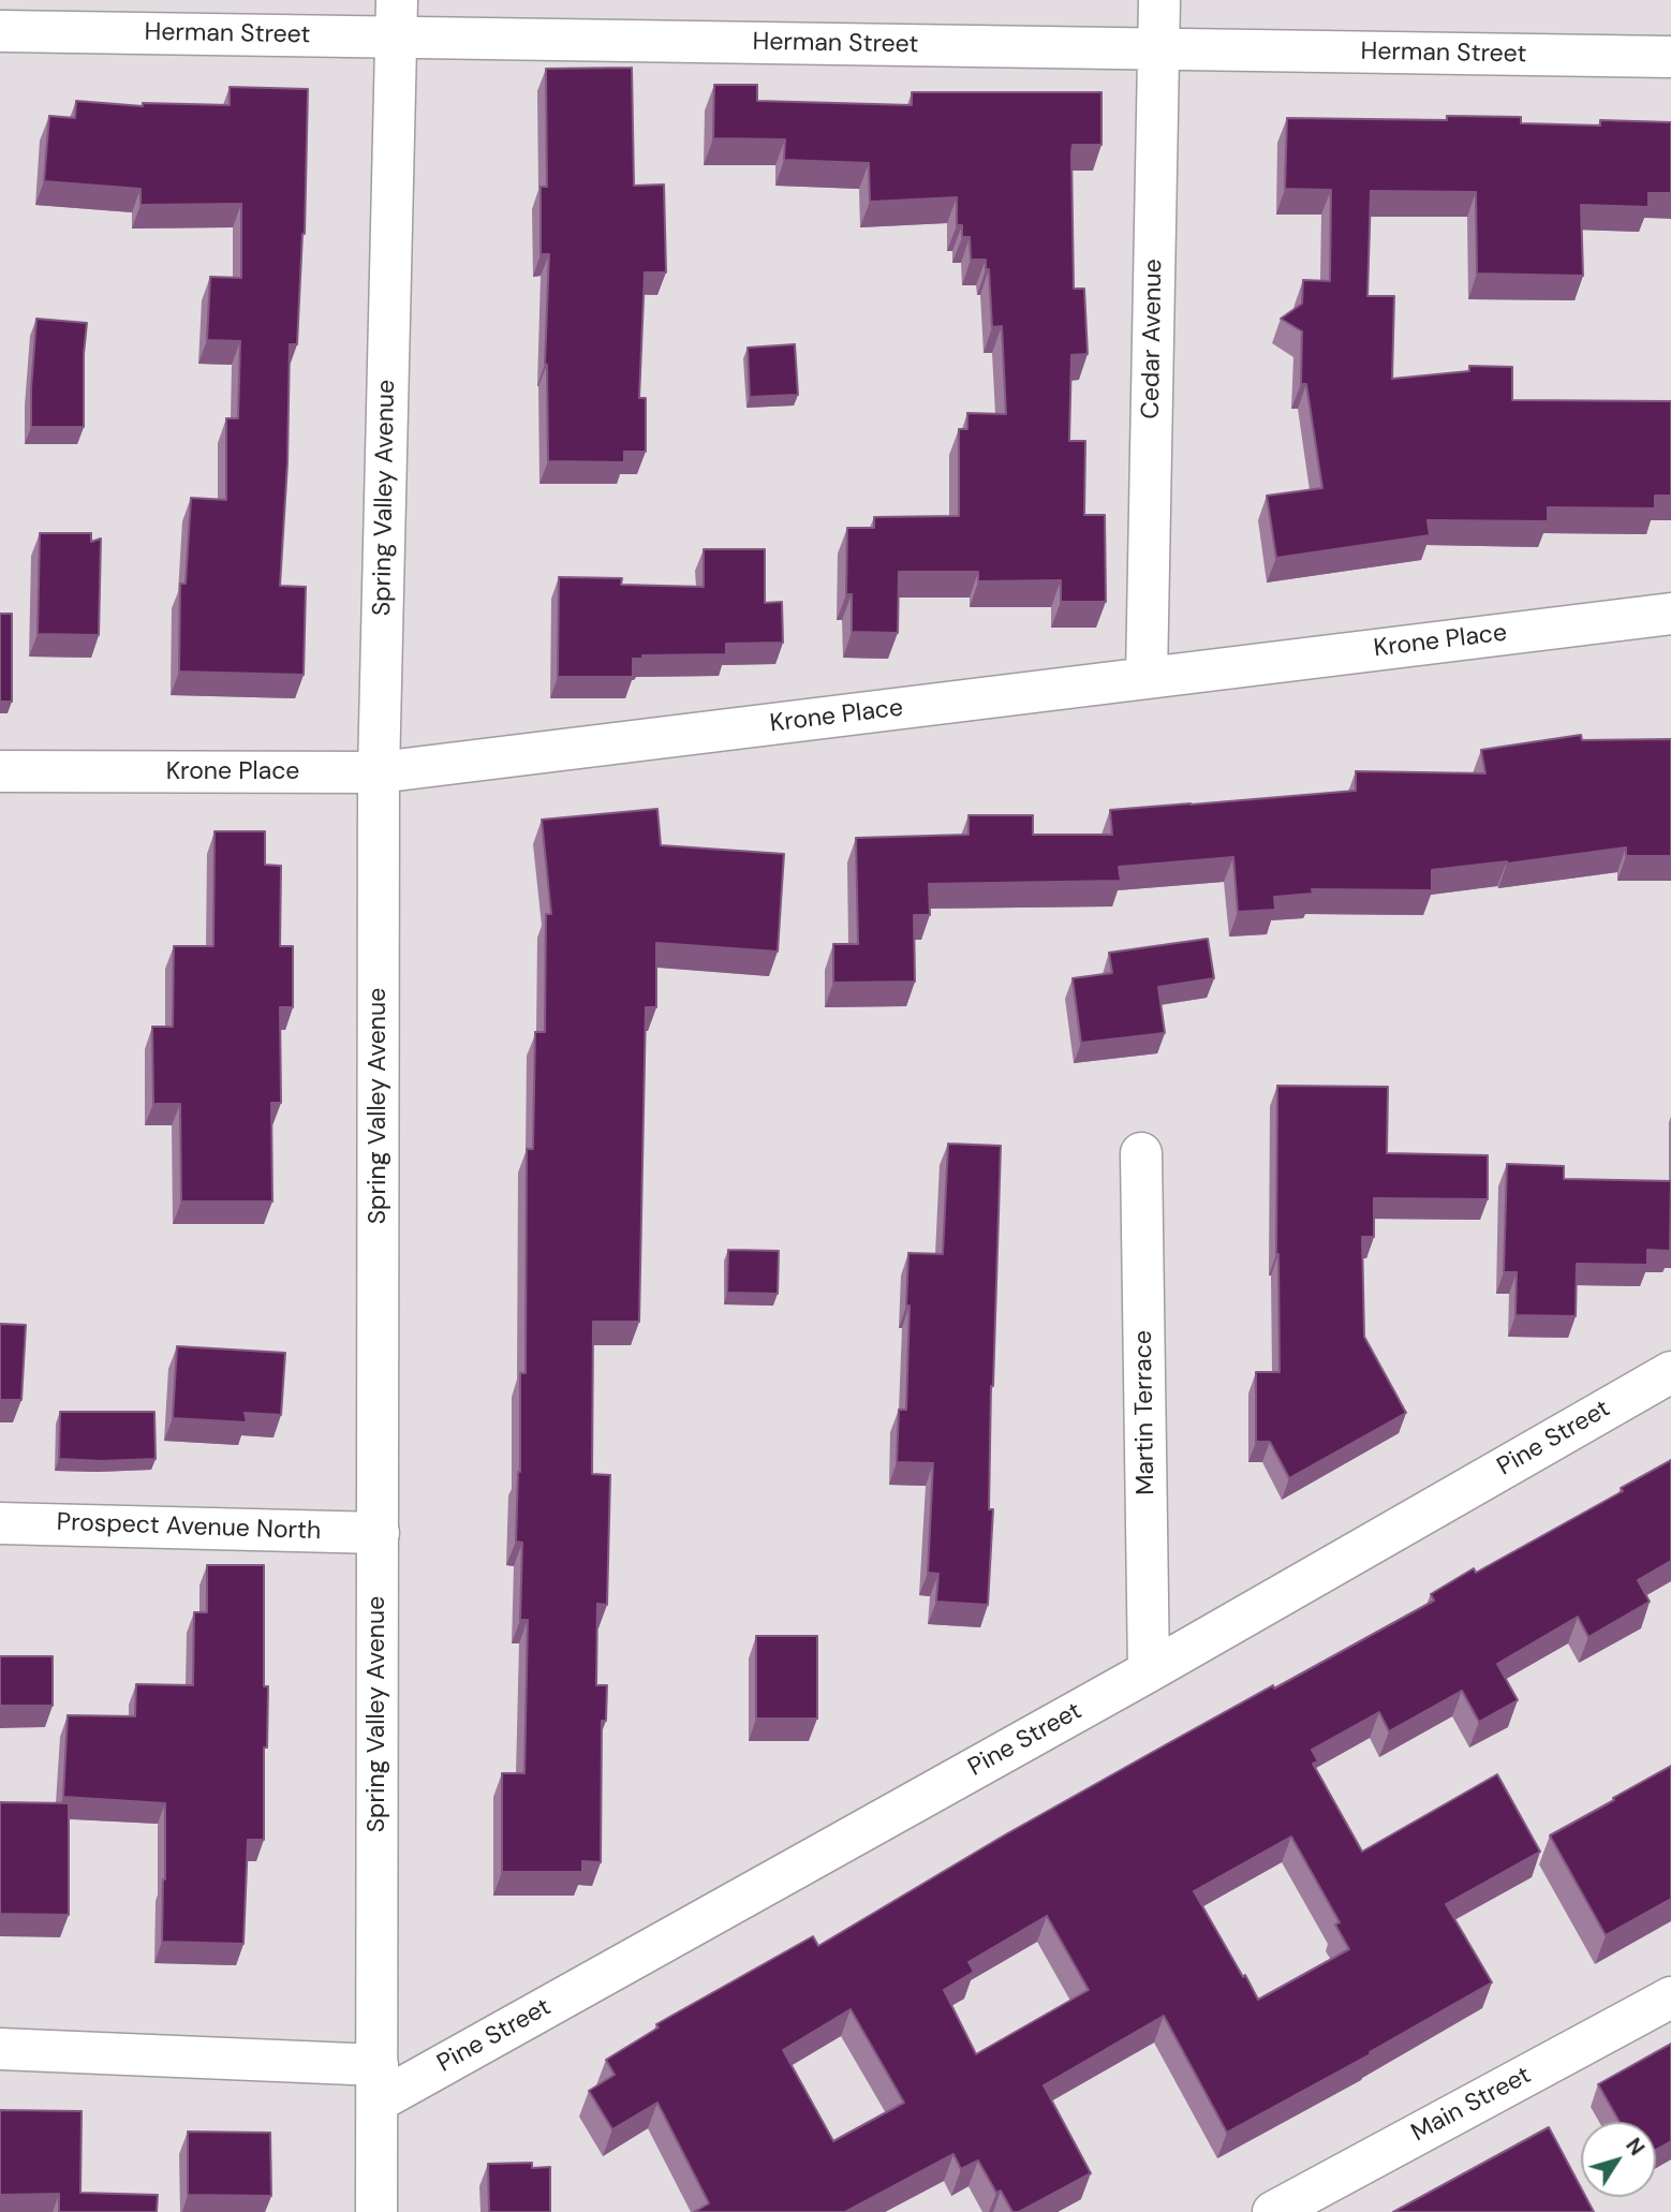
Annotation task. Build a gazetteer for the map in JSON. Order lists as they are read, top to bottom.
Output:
{
  "streets": {
    "street": [
      "Herman Street",
      "Cedar Avenue",
      "Spring Valley Avenue",
      "Krone Place",
      "Martin Terrace",
      "Pine Street",
      "Prospect Avenue North",
      "Main Street"
    ]
  },
  "crossings": [
    ["Herman Street", "Cedar Avenue"],
    ["Herman Street", "Spring Valley Avenue"],
    ["Cedar Avenue", "Krone Place"],
    ["Spring Valley Avenue", "Krone Place"],
    ["Spring Valley Avenue", "Pine Street"],
    ["Spring Valley Avenue", "Prospect Avenue North"],
    ["Martin Terrace", "Pine Street"]
  ],
  "north": "top right"
}
